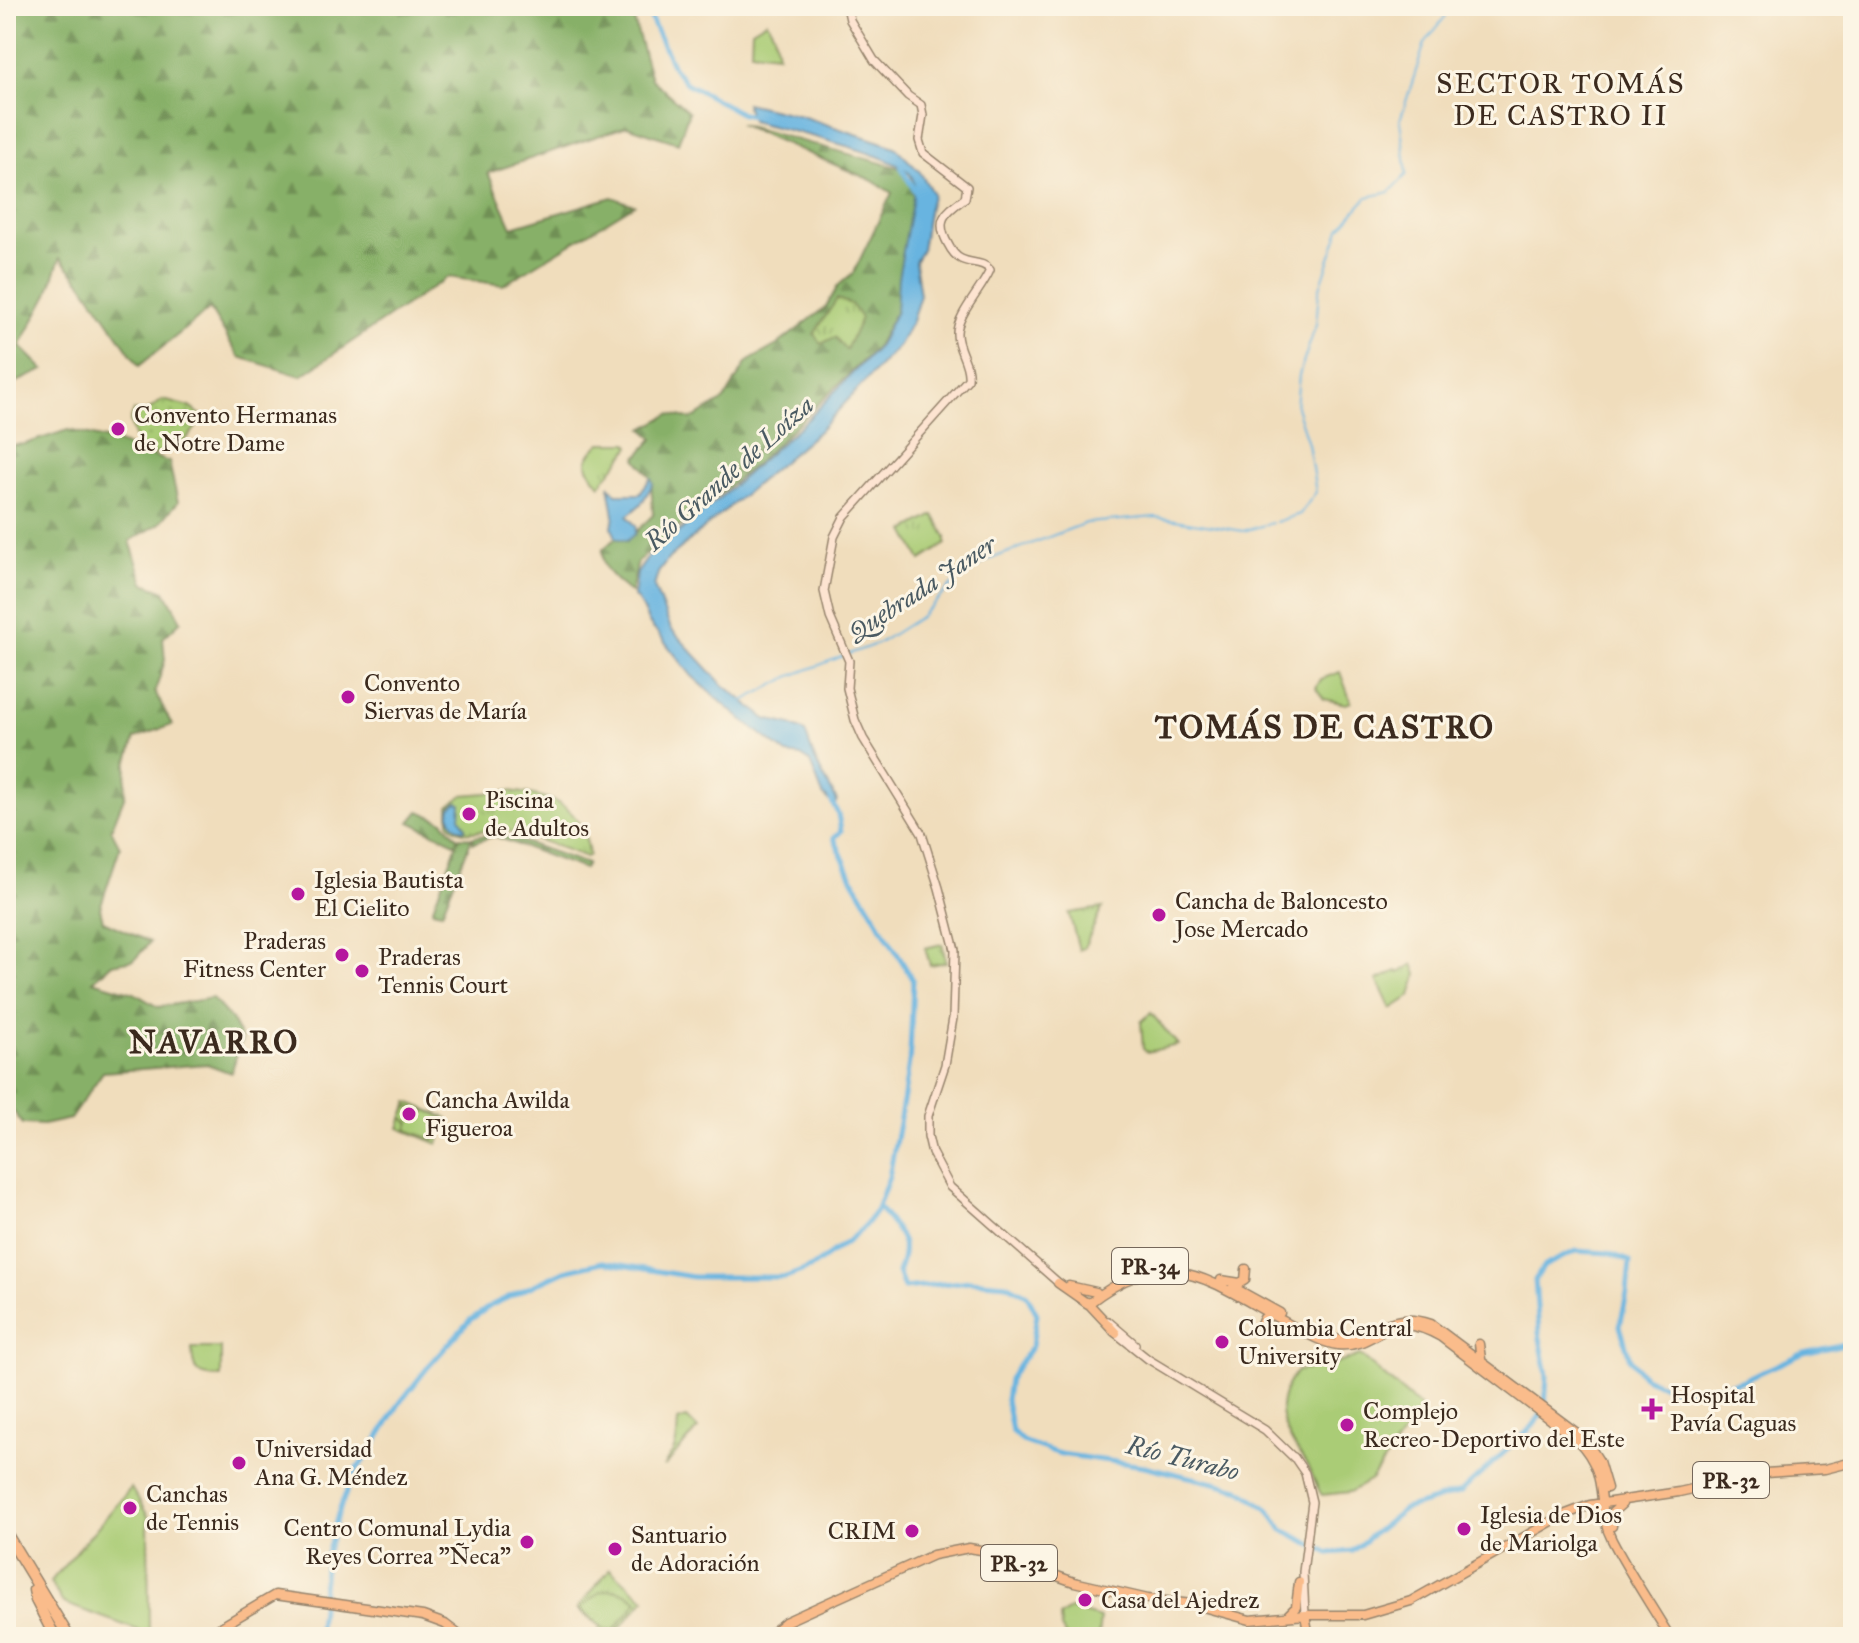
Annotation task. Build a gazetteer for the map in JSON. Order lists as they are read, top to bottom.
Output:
{
  "streets": {
    "main road": ["PR-34", "PR-32"]
  },
  "crossings": [
    ["PR-34", "PR-32"]
  ],
  "districts": ["SECTOR TOMÁS DE CASTRO II", "TOMÁS DE CASTRO", "NAVARRO"],
  "water": ["Río Grande de Loíza", "Quebrada Janer", "Río Turabo"],
  "places": {
    "other": [
      "Convento Hermanas de Notre Dame",
      "Convento Siervas de María",
      "Piscina de Adultos",
      "Iglesia Bautista El Cielito",
      "Cancha de Baloncesto Jose Mercado",
      "Praderas Fitness Center",
      "Praderas Tennis Court",
      "Cancha Awilda Figueroa",
      "Columbia Central University",
      "Complejo Recreo-Deportivo del Este",
      "Universidad Ana G. Méndez",
      "Canchas de Tennis",
      "Iglesia de Dios de Mariolga",
      "CRIM",
      "Centro Comunal Lydia Reyes Correa \"Ñeca\"",
      "Santuario de Adoración",
      "Casa del Ajedrez"
    ],
    "health": ["Hospital Pavía Caguas"]
  }
}
